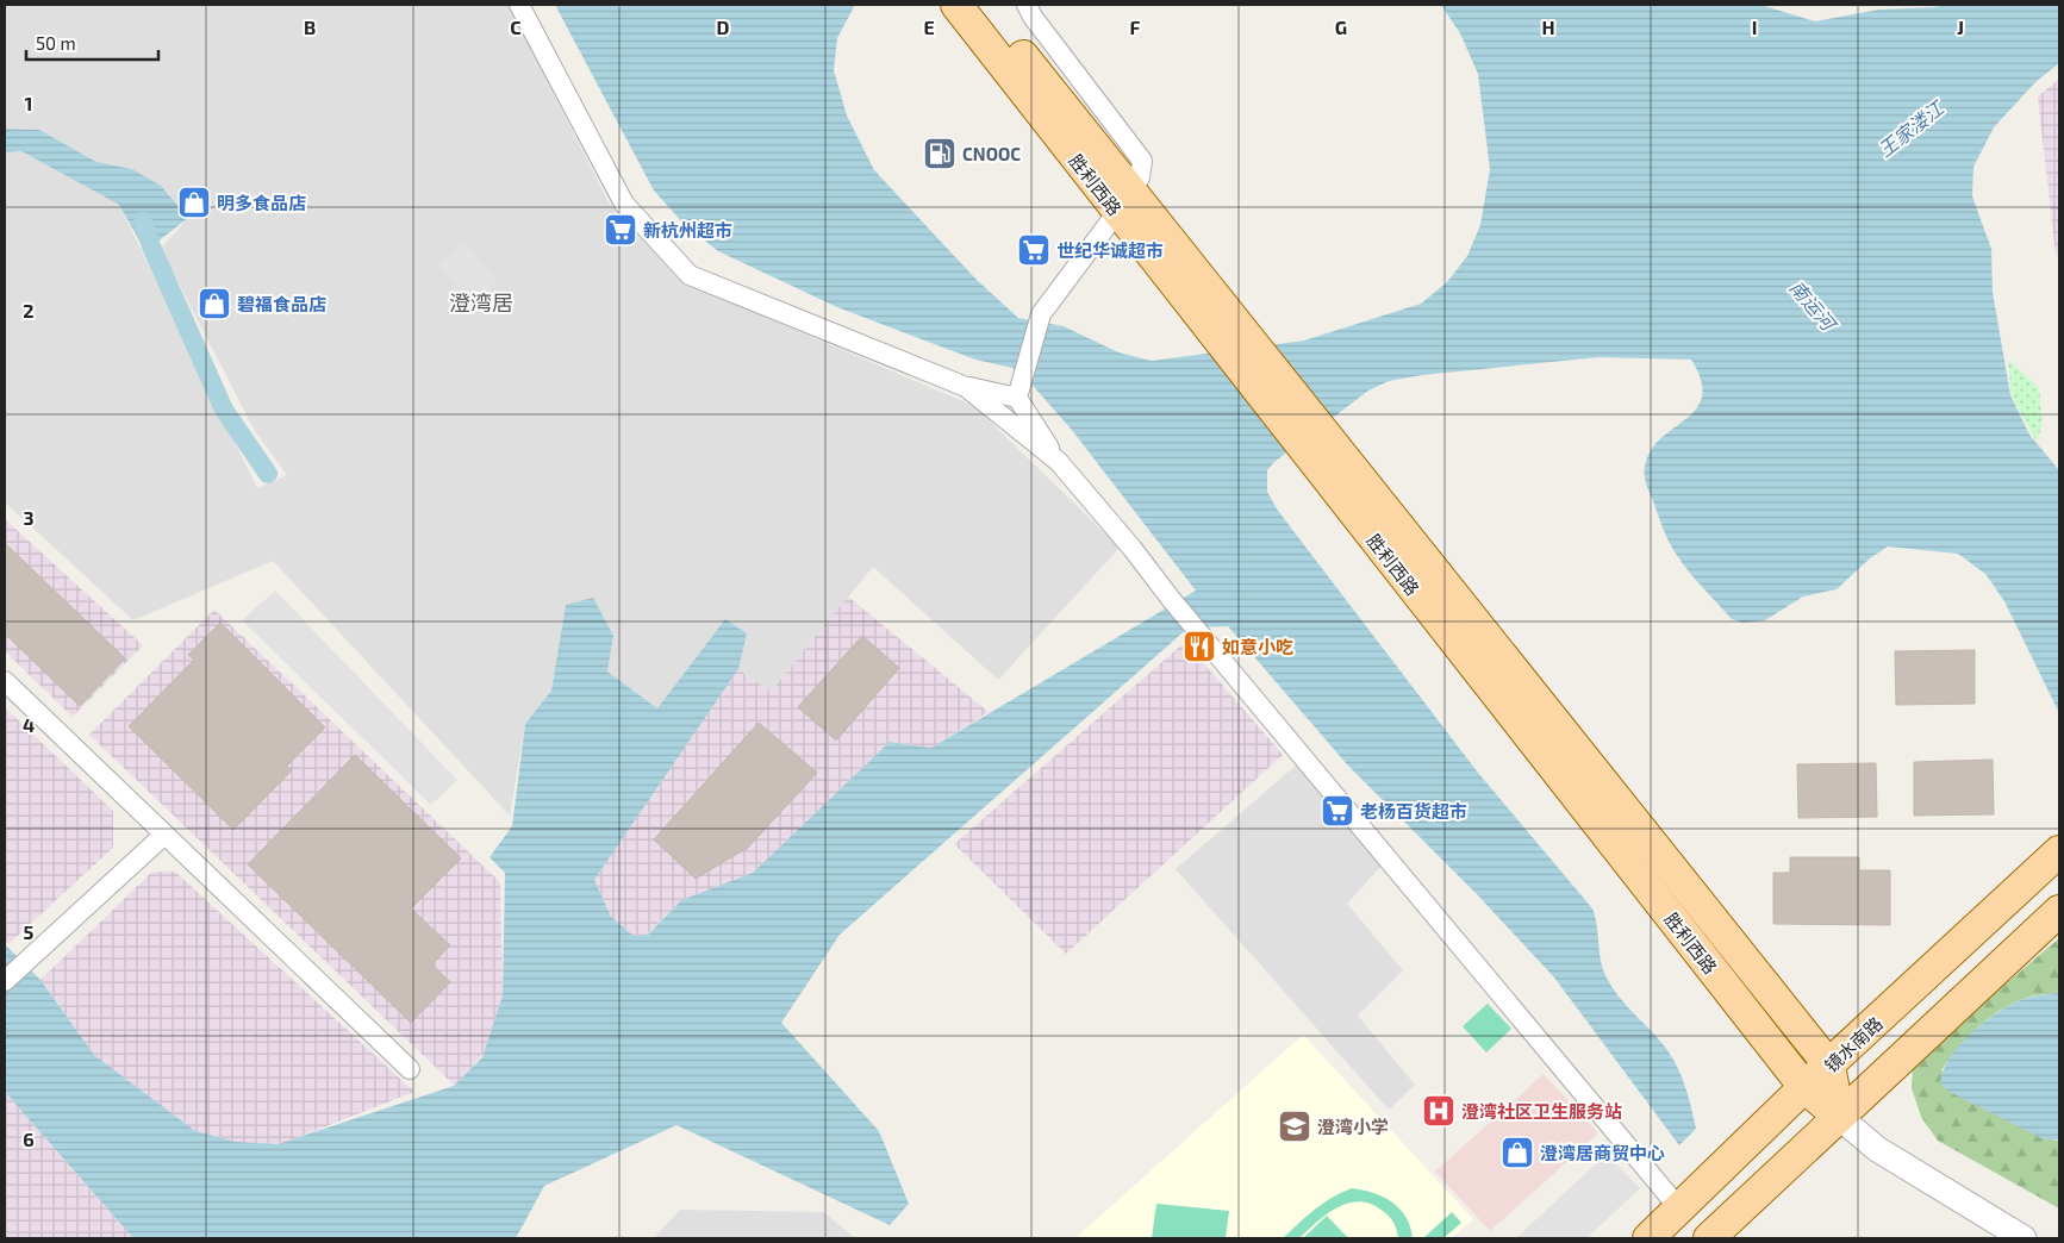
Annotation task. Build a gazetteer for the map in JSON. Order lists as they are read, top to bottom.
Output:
{
  "streets": {
    "main road": ["胜利西路", "镜水南路"]
  },
  "crossings": [
    ["胜利西路", "镜水南路"]
  ],
  "districts": ["澄湾居"],
  "water": ["王家溇江", "南运河"],
  "places": {
    "fuel station": ["CNOOC"],
    "shop": ["明多食品店", "碧福食品店", "澄湾居商贸中心"],
    "supermarket": ["新杭州超市", "世纪华诚超市", "老杨百货超市"],
    "restaurant": ["如意小吃"],
    "hospital": ["澄湾社区卫生服务站"],
    "school or university": ["澄湾小学"]
  },
  "scale_bar": "50 m",
  "grid": {
    "columns": [
      "B",
      "C",
      "D",
      "E",
      "F",
      "G",
      "H",
      "I",
      "J"
    ],
    "rows": [
      "1",
      "2",
      "3",
      "4",
      "5",
      "6"
    ]
  }
}
